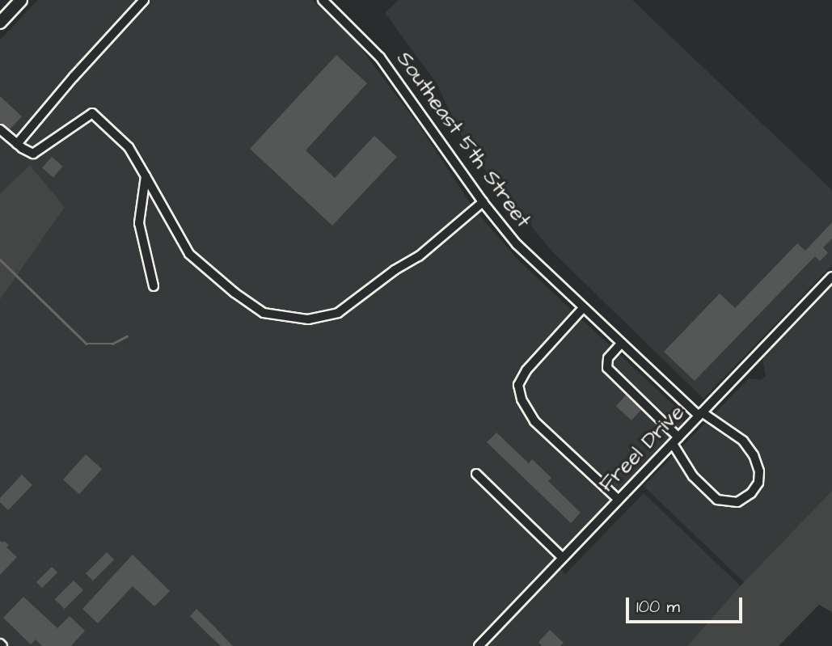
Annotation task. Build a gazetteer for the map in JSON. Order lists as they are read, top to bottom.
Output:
{
  "streets": {
    "street": ["Southeast 5th Street", "Freel Drive"]
  },
  "crossings": [
    ["Southeast 5th Street", "Freel Drive"]
  ],
  "scale_bar": "100 m"
}
